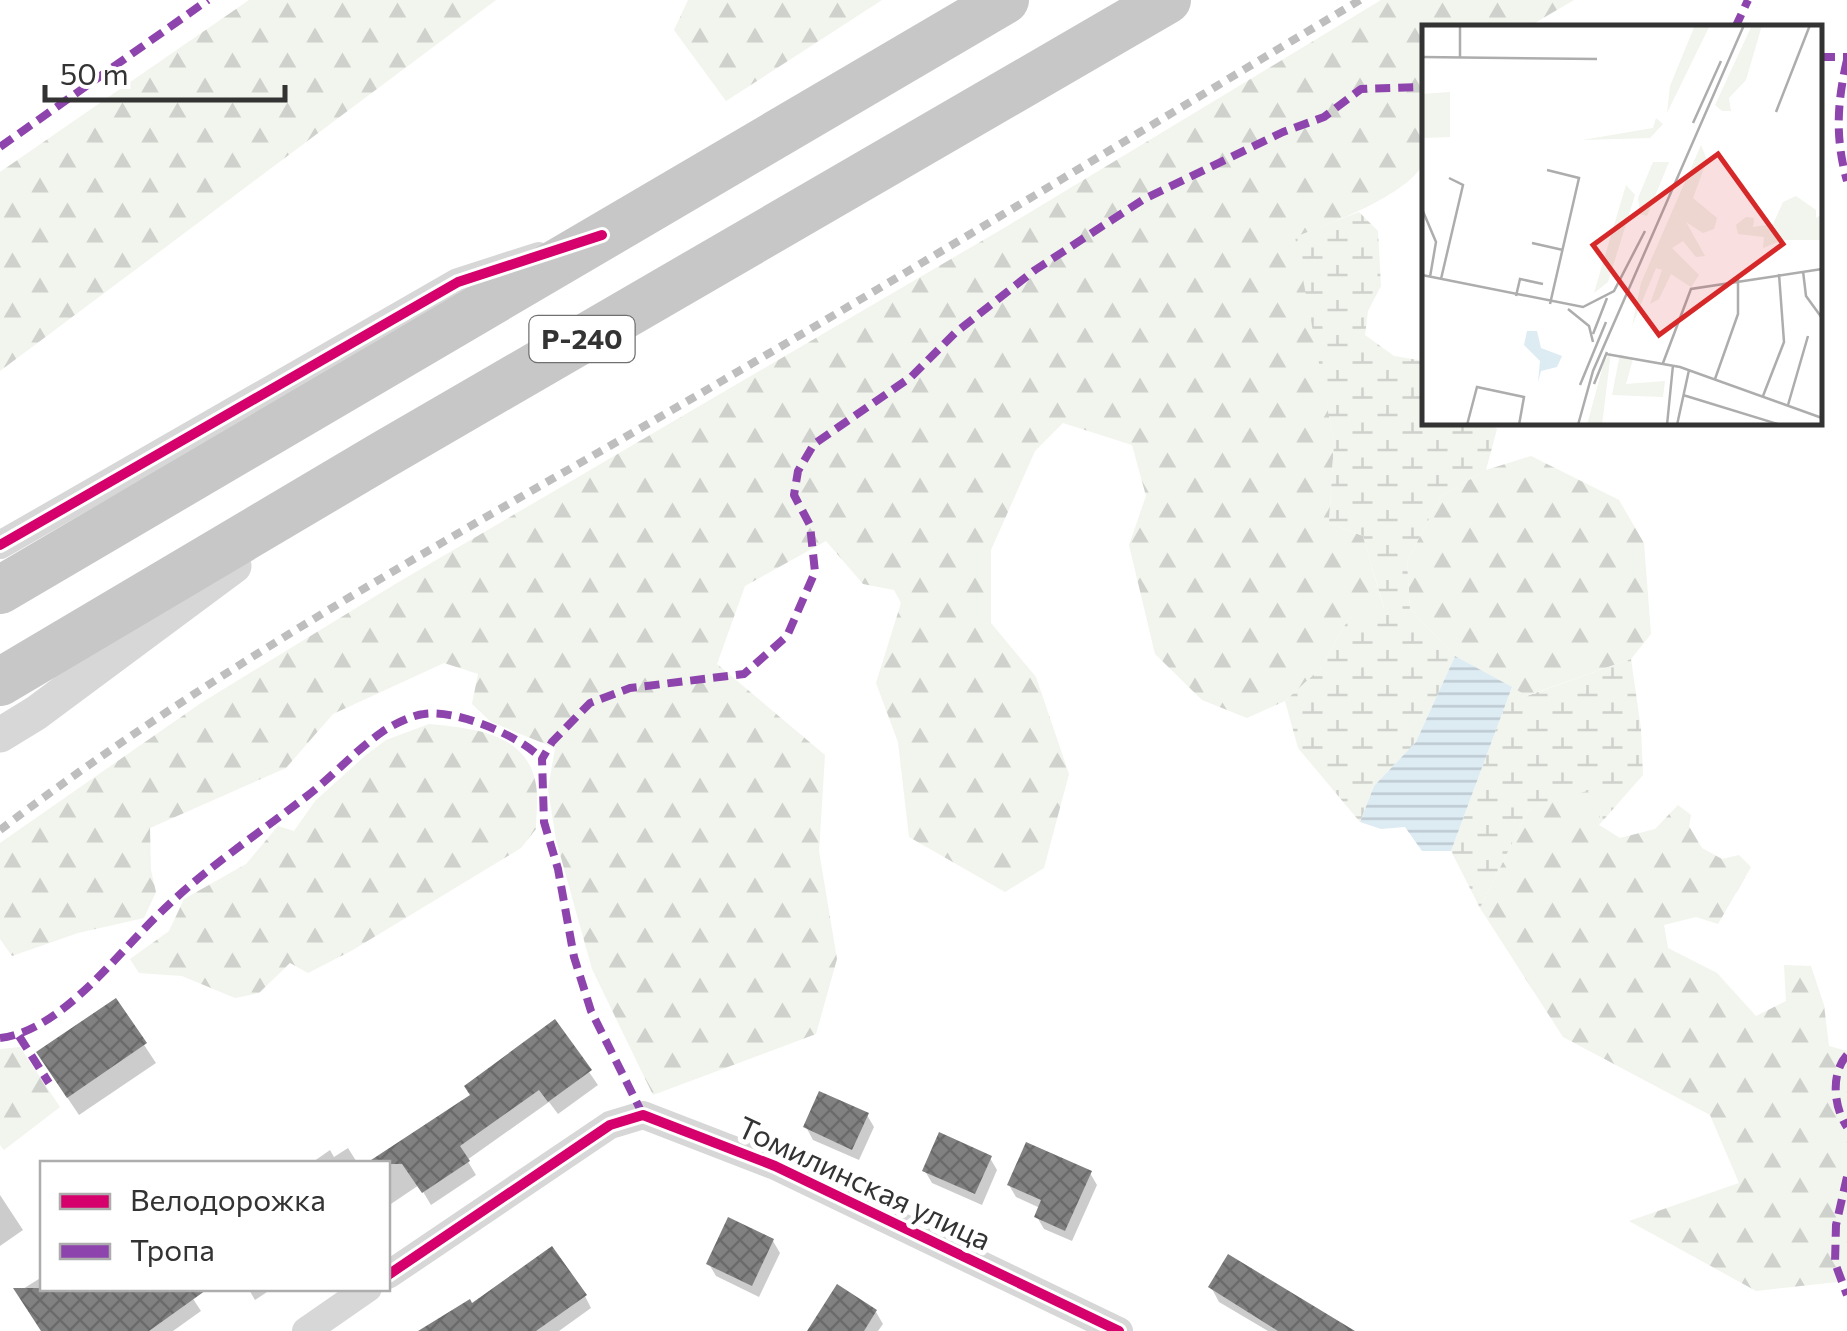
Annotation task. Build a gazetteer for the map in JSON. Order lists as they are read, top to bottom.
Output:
{
  "streets": {
    "highway": ["Р-240"],
    "street": ["Томилинская улица"]
  },
  "legend": ["Велодорожка", "Тропа"],
  "scale_bar": "50 m"
}
